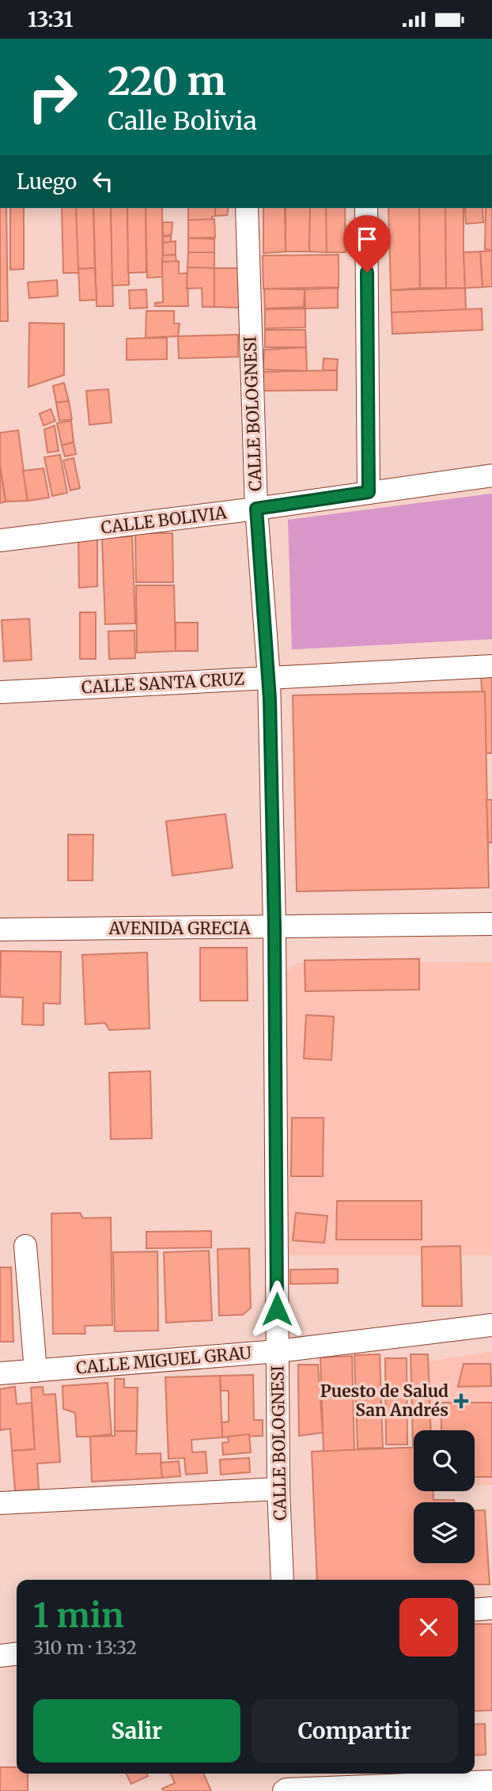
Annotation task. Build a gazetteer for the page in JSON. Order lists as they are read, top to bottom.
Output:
{
  "streets": {
    "street": [
      "CALLE BOLOGNESI",
      "CALLE BOLIVIA",
      "CALLE SANTA CRUZ",
      "AVENIDA GRECIA",
      "CALLE MIGUEL GRAU"
    ]
  },
  "crossings": [
    ["CALLE BOLOGNESI", "CALLE BOLIVIA"],
    ["CALLE BOLOGNESI", "CALLE SANTA CRUZ"],
    ["CALLE BOLOGNESI", "AVENIDA GRECIA"],
    ["CALLE BOLOGNESI", "CALLE MIGUEL GRAU"]
  ],
  "places": {
    "health": ["Puesto de Salud San Andrés"]
  },
  "page": {
    "status": "13:31",
    "turn": ["220 m", "Calle Bolivia"],
    "then": "Luego",
    "heading": ["1 min", "310 m · 13:32"],
    "buttons": ["Salir", "Compartir"]
  }
}
